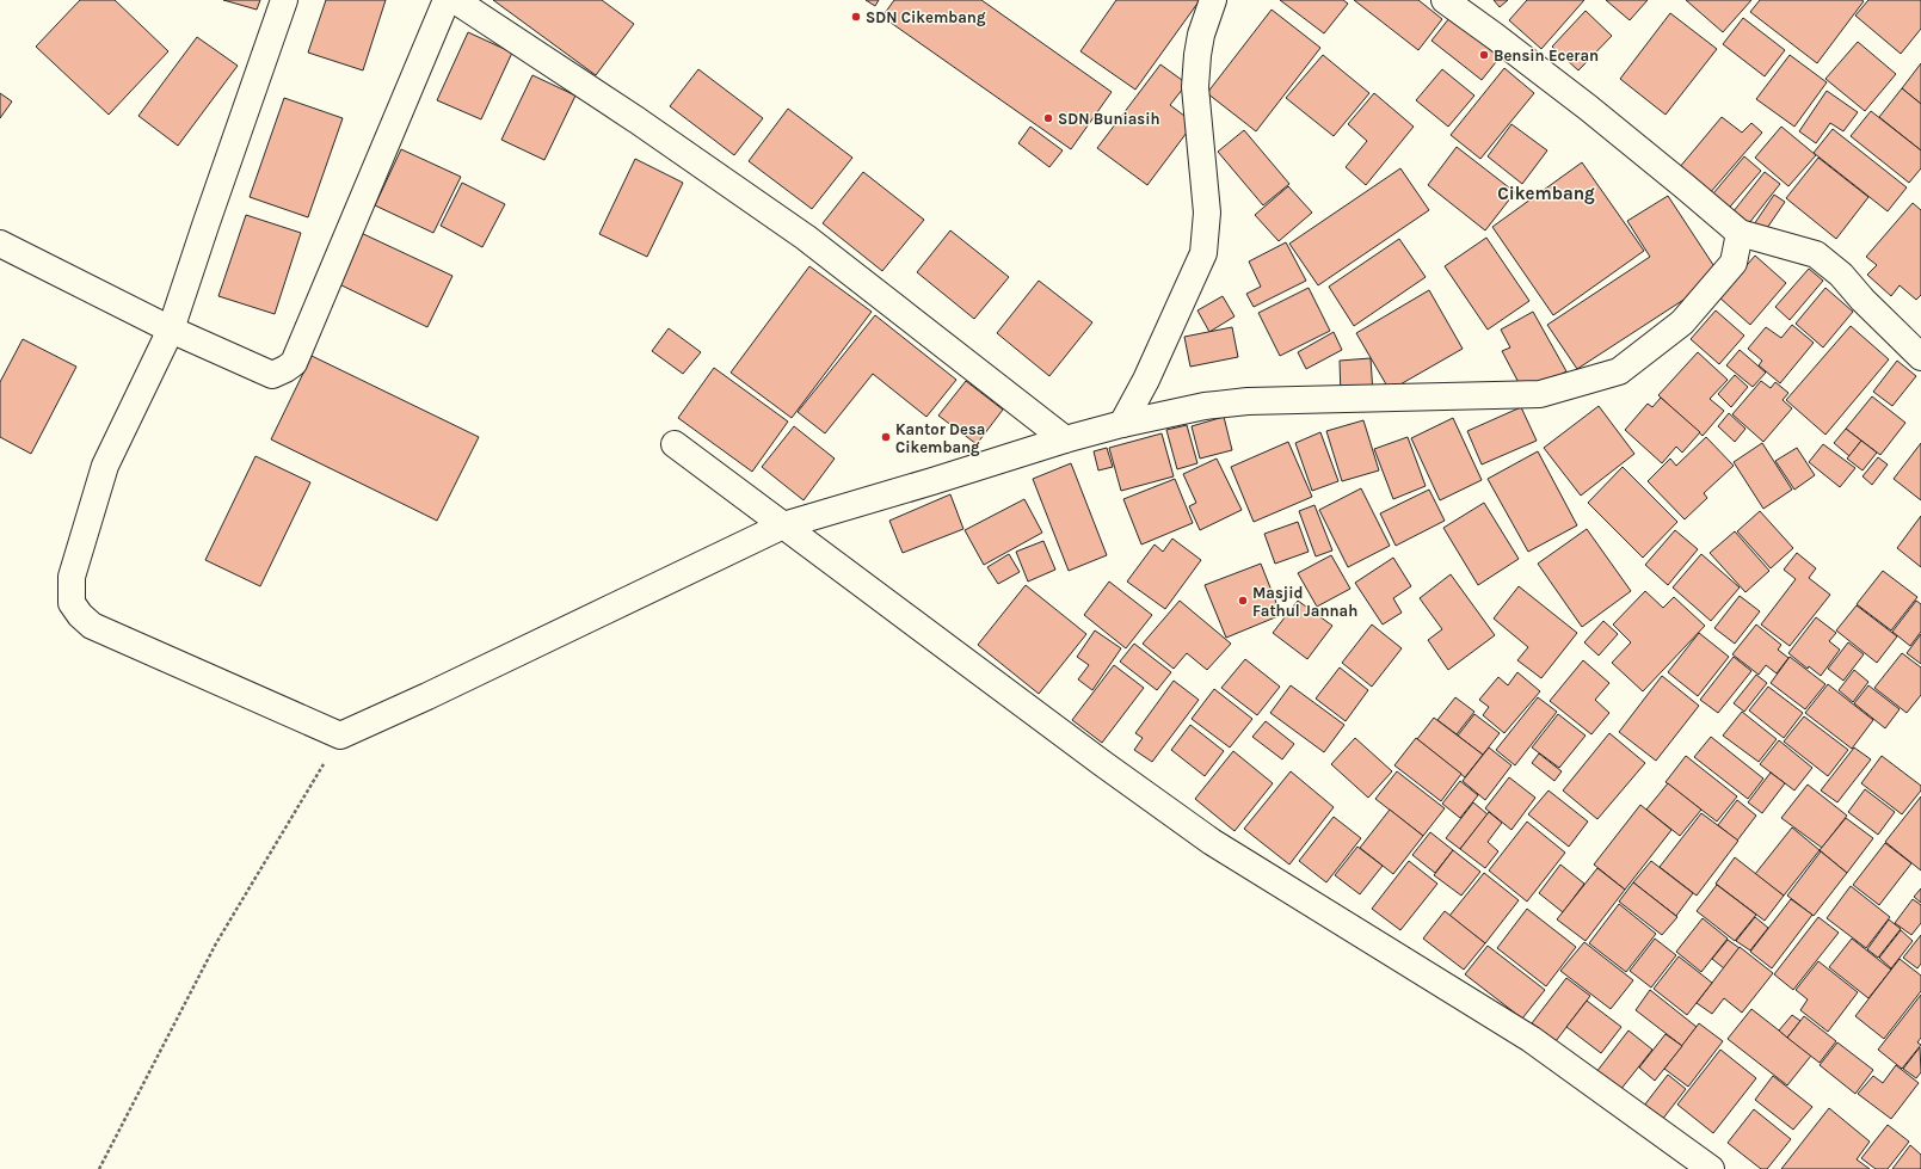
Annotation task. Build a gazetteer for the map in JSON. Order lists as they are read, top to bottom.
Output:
{
  "districts": ["Cikembang"],
  "places": [
    "SDN Cikembang",
    "Bensin Eceran",
    "SDN Buniasih",
    "Kantor Desa Cikembang",
    "Masjid Fathul Jannah"
  ]
}
